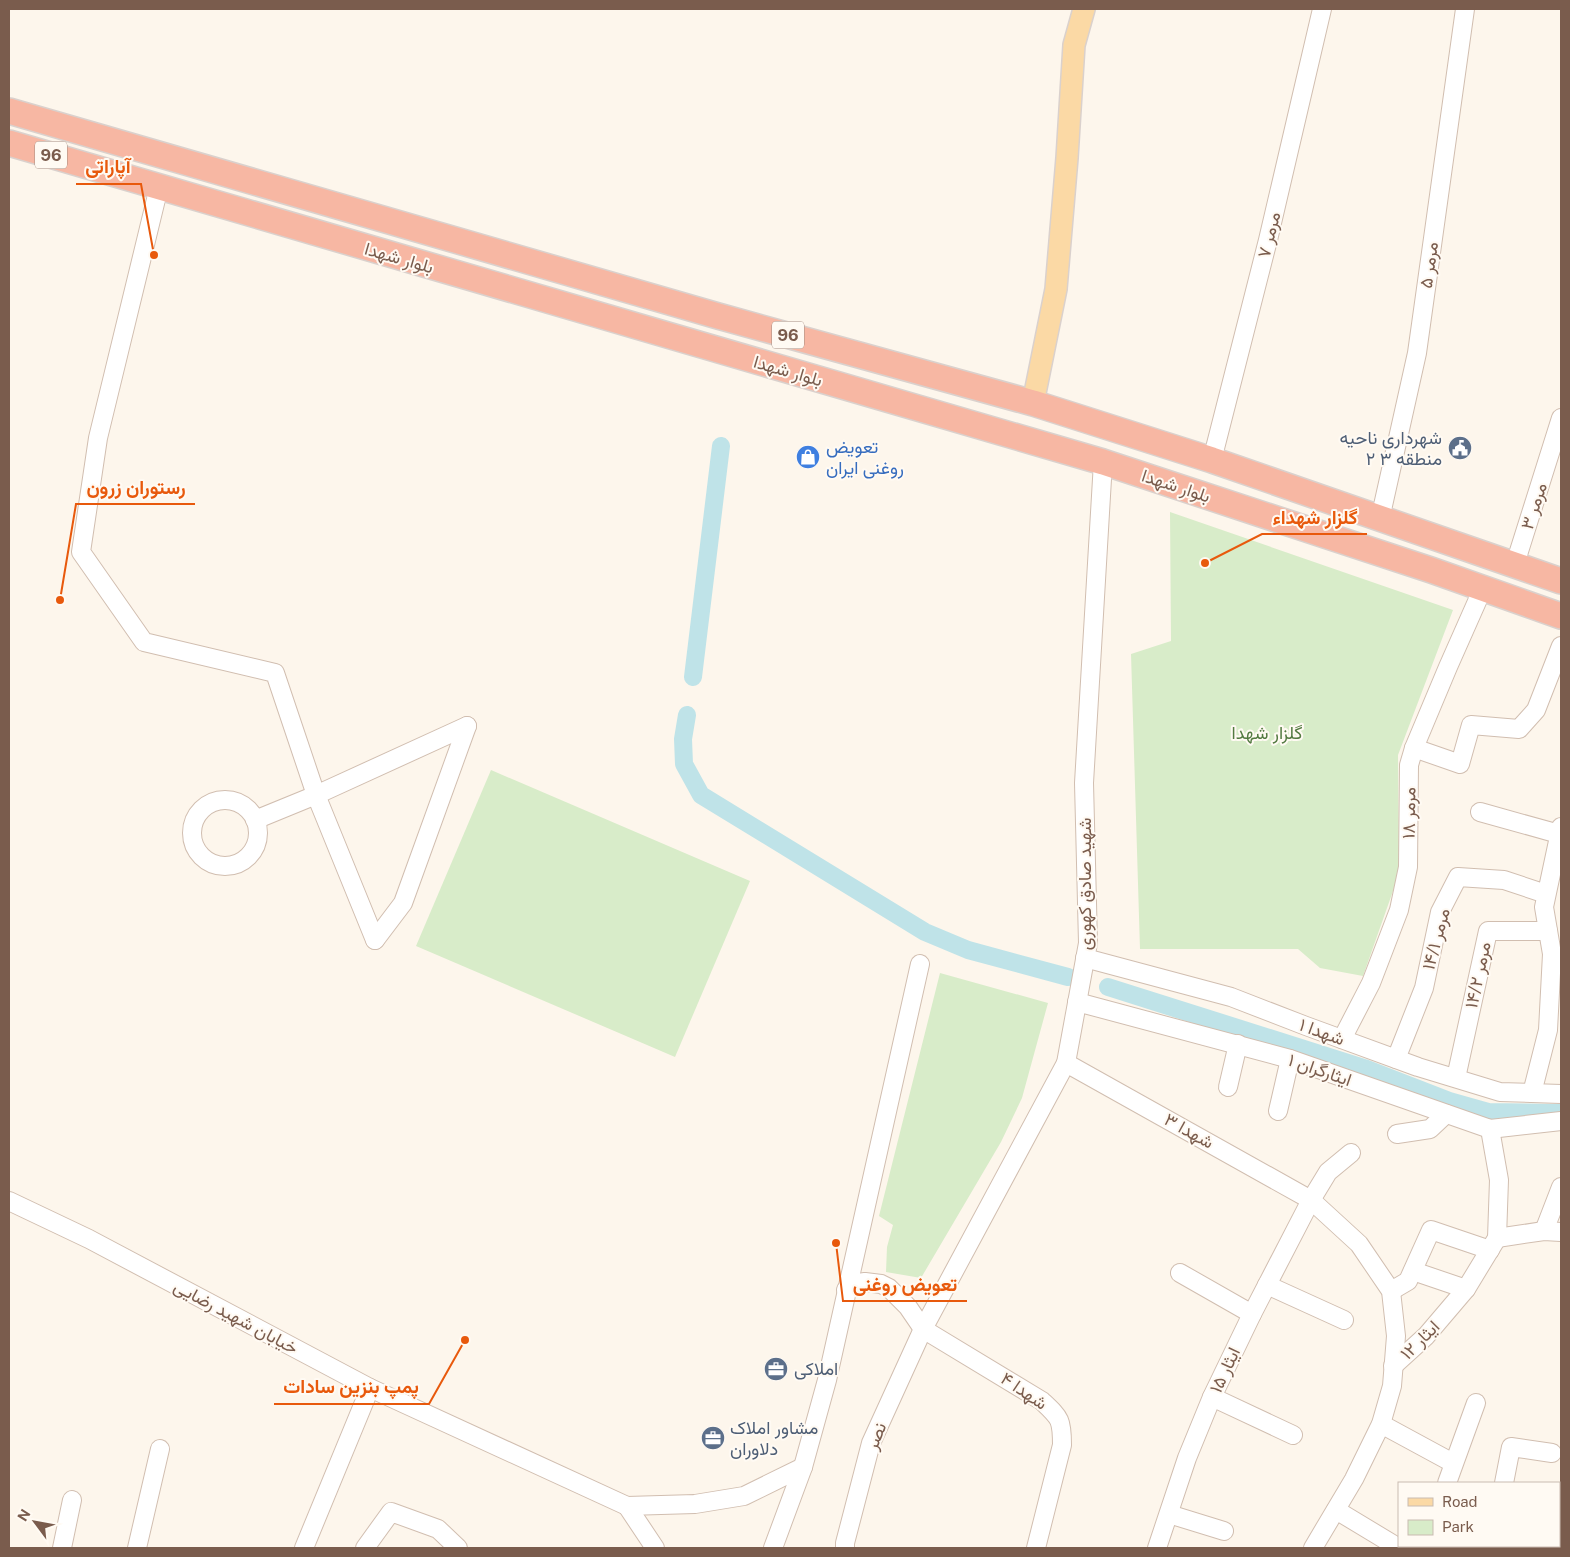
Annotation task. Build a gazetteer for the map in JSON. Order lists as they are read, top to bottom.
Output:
{
  "streets": {
    "highway": ["96", "بلوار شهدا"],
    "street": [
      "مرمر ۷",
      "مرمر ۵",
      "مرمر ۳",
      "مرمر ۱۸",
      "شهید صادق کهوری",
      "مرمر ۱۴/۱",
      "مرمر ۱۴/۲",
      "شهدا ۱",
      "ایثارگران ۱",
      "شهدا ۳",
      "خیابان شهید رضایی",
      "ایثار ۱۲",
      "ایثار ۱۵",
      "شهدا ۴",
      "نصر"
    ]
  },
  "crossings": [
    ["مرمر ۷", "بلوار شهدا"],
    ["بلوار شهدا", "مرمر ۵"],
    ["بلوار شهدا", "مرمر ۳"],
    ["بلوار شهدا", "مرمر ۱۸"],
    ["بلوار شهدا", "شهید صادق کهوری"],
    ["مرمر ۱۸", "شهدا ۱"],
    ["شهید صادق کهوری", "شهدا ۱"],
    ["شهید صادق کهوری", "ایثارگران ۱"],
    ["شهید صادق کهوری", "شهدا ۳"],
    ["شهید صادق کهوری", "شهدا ۴"],
    ["شهید صادق کهوری", "نصر"],
    ["مرمر ۱۴/۱", "شهدا ۱"],
    ["مرمر ۱۴/۲", "شهدا ۱"],
    ["ایثارگران ۱", "ایثار ۱۲"],
    ["شهدا ۳", "ایثار ۱۵"],
    ["شهدا ۴", "نصر"]
  ],
  "parks": ["گلزار شهدا"],
  "places": {
    "other": [
      "آپاراتی",
      "گلزار شهداء",
      "رستوران زرون",
      "تعویض روغنی",
      "پمپ بنزین سادات"
    ],
    "public building": ["شهرداری ناحیه ۲ منطقه ۳"],
    "shop": ["تعویض روغنی ایران"],
    "office": ["املاکی", "مشاور املاک دلاوران"]
  },
  "legend": ["Road", "Park"],
  "north": "top left"
}
